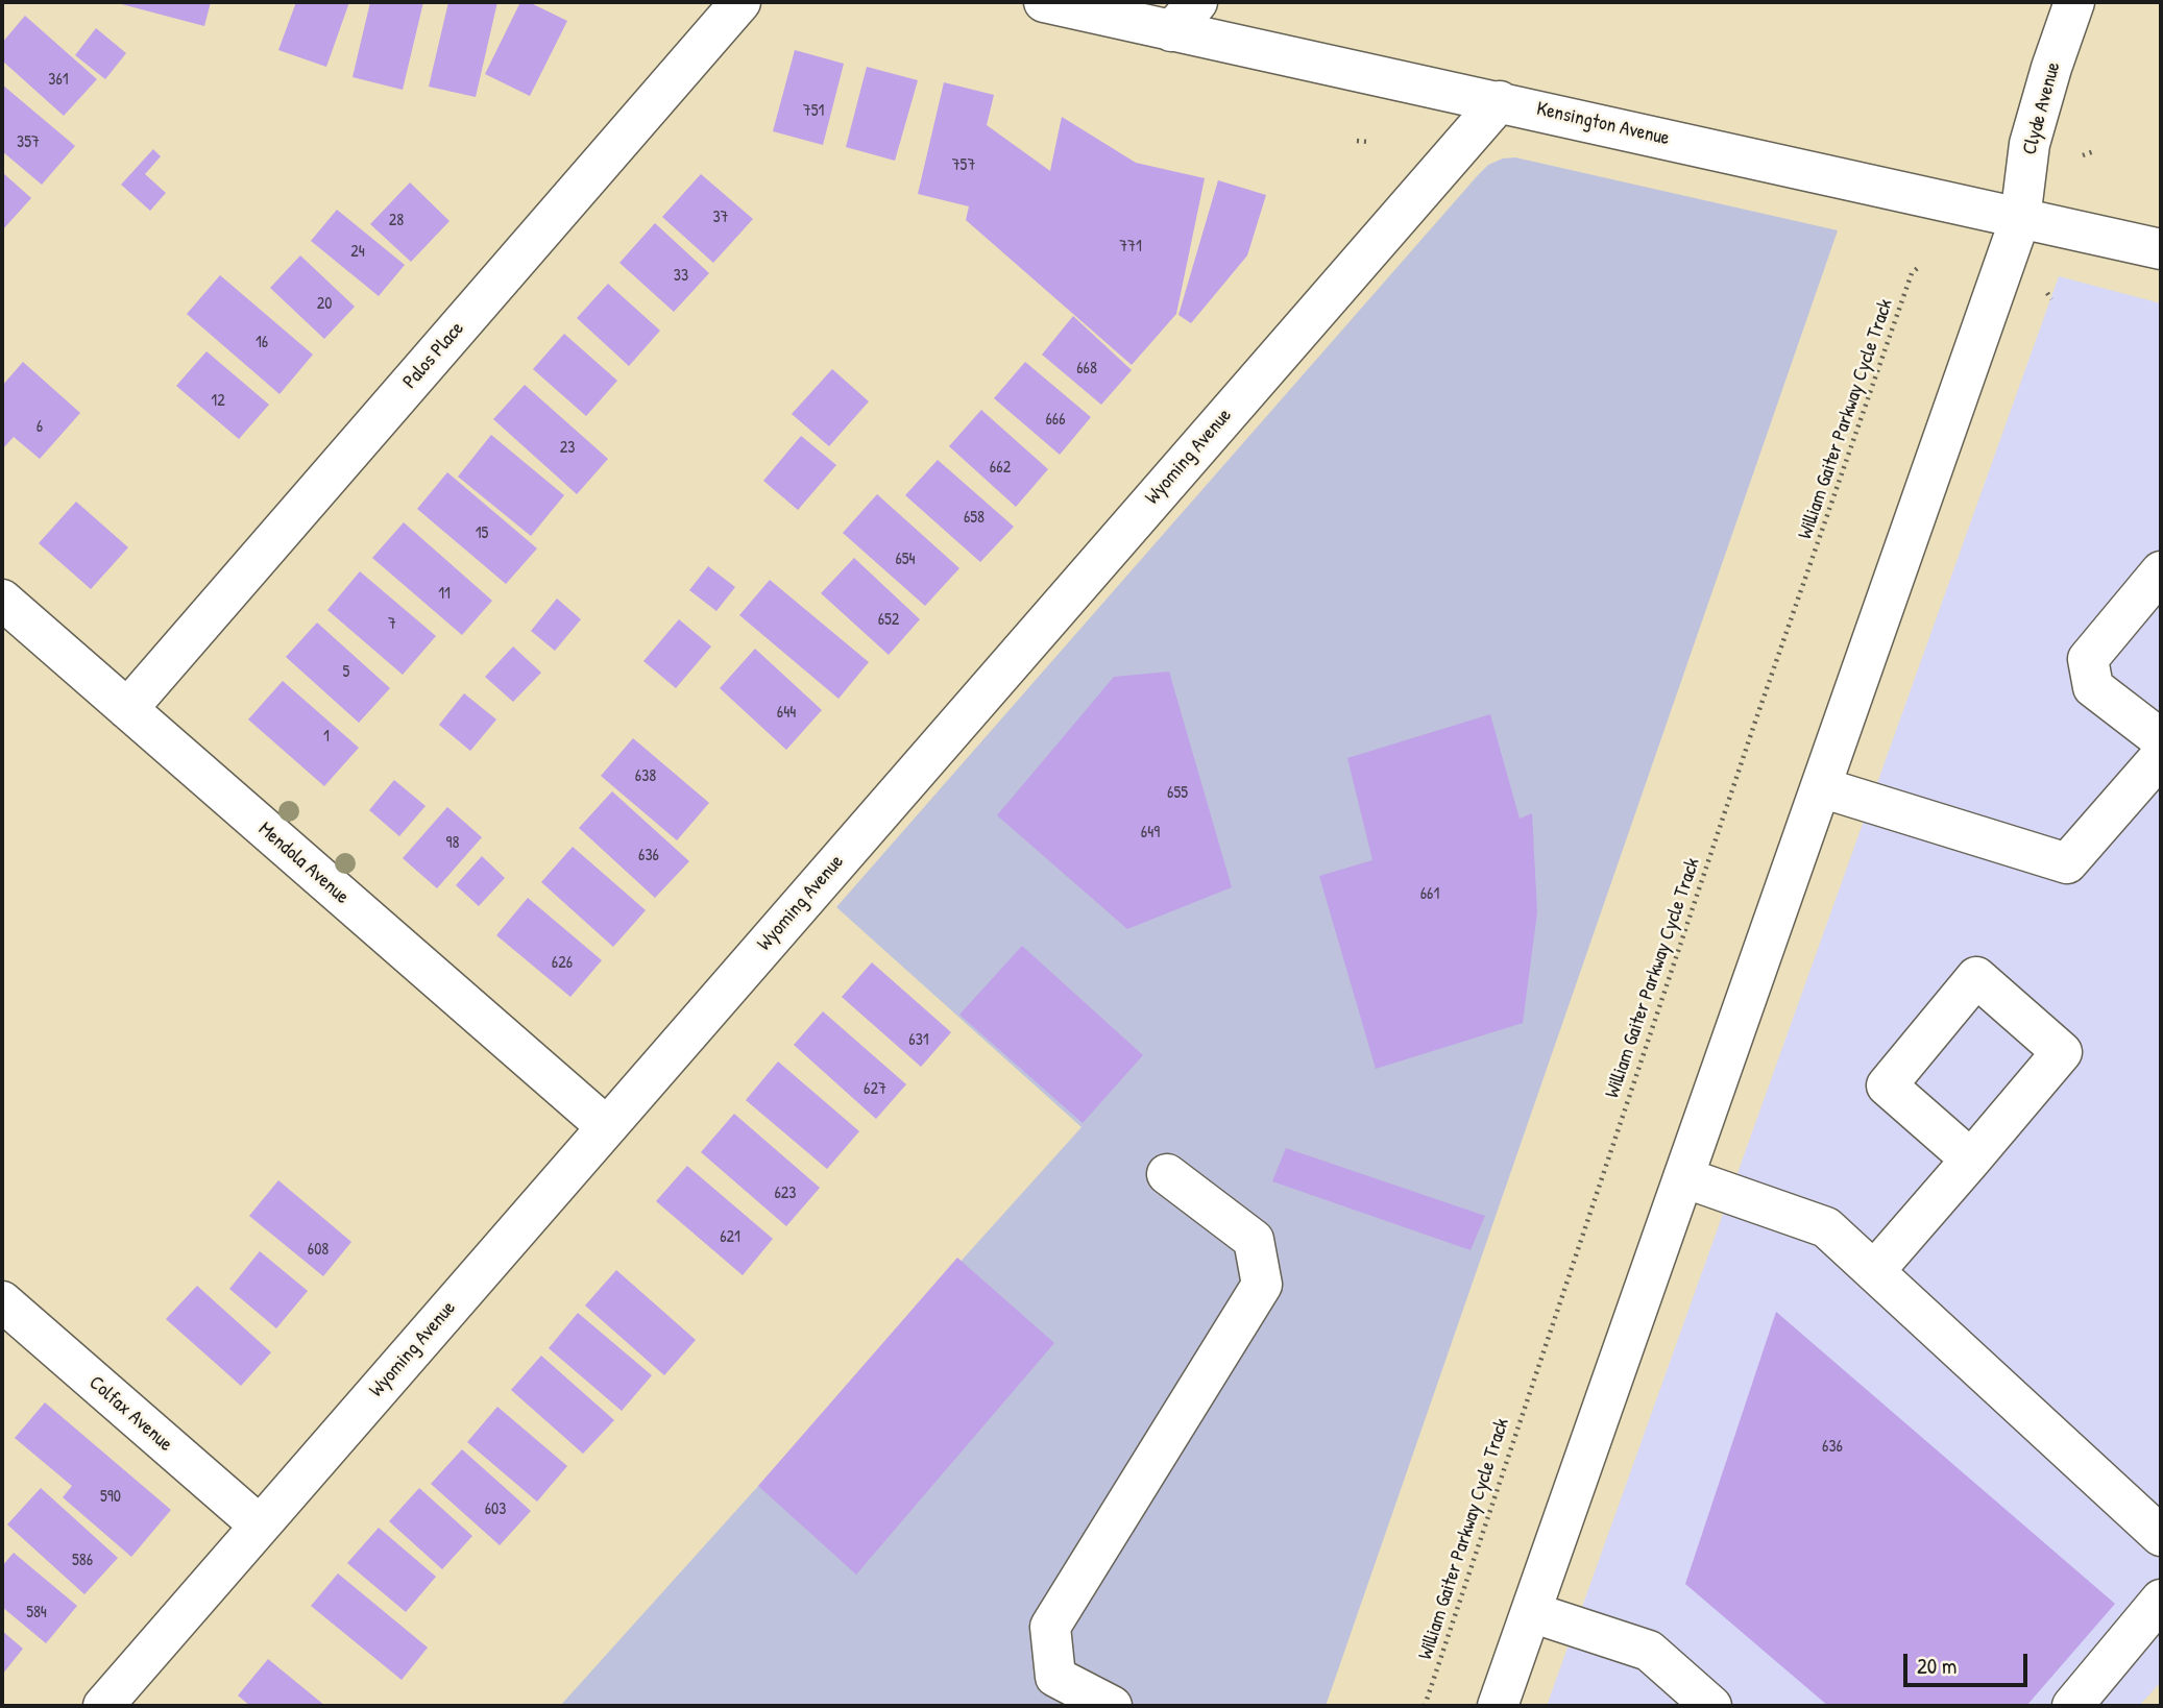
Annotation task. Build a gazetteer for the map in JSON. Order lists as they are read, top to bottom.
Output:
{
  "streets": {
    "street": [
      "Clyde Avenue",
      "Kensington Avenue",
      "Palos Place",
      "Wyoming Avenue",
      "Mendola Avenue",
      "Colfax Avenue"
    ],
    "path": ["William Gaiter Parkway Cycle Track"]
  },
  "crossings": [
    ["Clyde Avenue", "Kensington Avenue"],
    ["Kensington Avenue", "Wyoming Avenue"],
    ["Palos Place", "Mendola Avenue"],
    ["Wyoming Avenue", "Mendola Avenue"],
    ["Wyoming Avenue", "Colfax Avenue"]
  ],
  "house_numbers": [
    "361",
    "751",
    "357",
    "757",
    "37",
    "28",
    "771",
    "24",
    "33",
    "20",
    "16",
    "668",
    "12",
    "666",
    "6",
    "23",
    "662",
    "658",
    "15",
    "654",
    "11",
    "652",
    "7",
    "5",
    "644",
    "1",
    "638",
    "655",
    "649",
    "98",
    "636",
    "661",
    "626",
    "631",
    "627",
    "623",
    "621",
    "608",
    "636",
    "590",
    "603",
    "586",
    "584"
  ],
  "scale_bar": "20 m"
}
